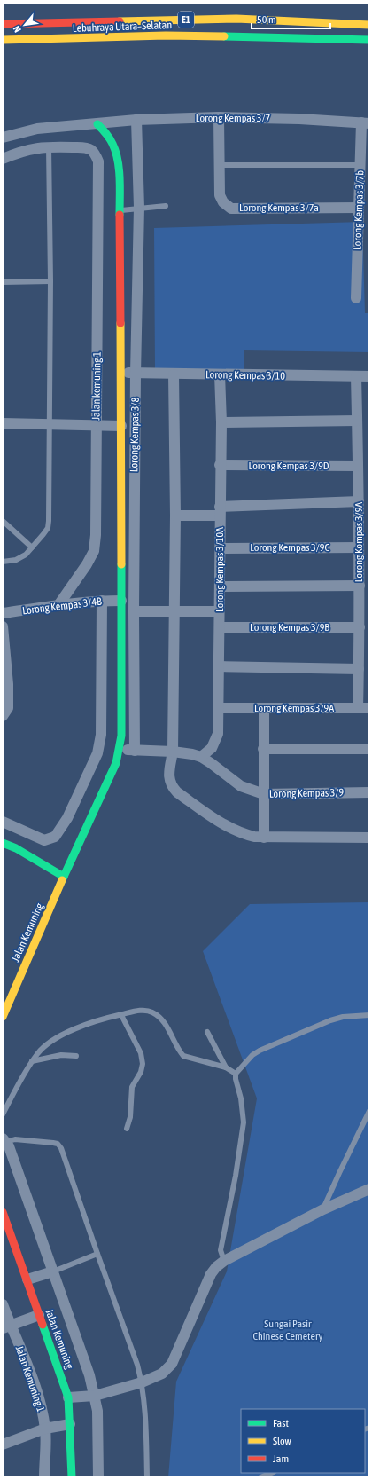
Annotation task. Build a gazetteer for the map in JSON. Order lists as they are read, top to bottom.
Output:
{
  "streets": {
    "main road": ["E1", "Lebuhraya Utara–Selatan", "Jalan Kemuning"],
    "street": [
      "Lorong Kempas 3/7",
      "Lorong Kempas 3/7a",
      "Lorong Kempas 3/7b",
      "Lorong Kempas 3/10",
      "Jalan kemuning 1",
      "Lorong Kempas 3/8",
      "Lorong Kempas 3/9D",
      "Lorong Kompas 3/9A",
      "Lorong Kempas 3/9C",
      "Lorong Kempas 3/10A",
      "Lorong Kempas 3/4B",
      "Lorong Kempas 3/9B",
      "Lorong Kempas 3/9A",
      "Lorong Kempas 3/9",
      "Jalan Kemuning 1"
    ]
  },
  "crossings": [
    ["Lorong Kempas 3/7", "Lorong Kempas 3/7a"],
    ["Lorong Kempas 3/7", "Lorong Kempas 3/7b"],
    ["Lorong Kempas 3/7", "Lorong Kempas 3/8"],
    ["Lorong Kempas 3/7", "Jalan Kemuning"],
    ["Lorong Kempas 3/7a", "Lorong Kempas 3/7b"],
    ["Lorong Kempas 3/10", "Lorong Kempas 3/8"],
    ["Lorong Kempas 3/10", "Lorong Kompas 3/9A"],
    ["Lorong Kempas 3/10", "Lorong Kempas 3/10A"],
    ["Lorong Kempas 3/10", "Jalan Kemuning"],
    ["Jalan kemuning 1", "Lorong Kempas 3/4B"],
    ["Lorong Kempas 3/8", "Lorong Kempas 3/9"],
    ["Lorong Kempas 3/9D", "Lorong Kompas 3/9A"],
    ["Lorong Kempas 3/9D", "Lorong Kempas 3/10A"],
    ["Lorong Kompas 3/9A", "Lorong Kempas 3/9C"],
    ["Lorong Kompas 3/9A", "Lorong Kempas 3/9B"],
    ["Lorong Kompas 3/9A", "Lorong Kempas 3/9A"],
    ["Lorong Kempas 3/9C", "Lorong Kempas 3/10A"],
    ["Lorong Kempas 3/10A", "Lorong Kempas 3/9B"],
    ["Lorong Kempas 3/10A", "Lorong Kempas 3/9A"],
    ["Lorong Kempas 3/10A", "Lorong Kempas 3/9"],
    ["Lorong Kempas 3/4B", "Jalan Kemuning"],
    ["Lorong Kempas 3/9", "Jalan Kemuning"]
  ],
  "parks": ["Sungai Pasir Chinese Cemetery"],
  "legend": ["Fast", "Slow", "Jam"],
  "scale_bar": "50 m",
  "north": "bottom left"
}
